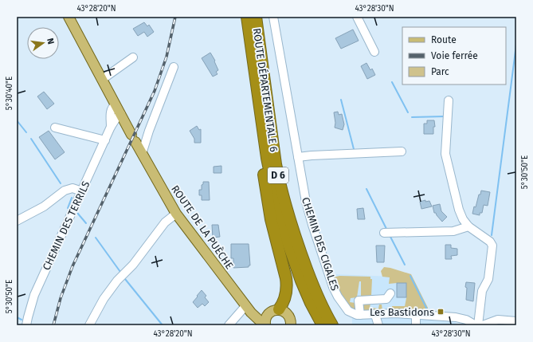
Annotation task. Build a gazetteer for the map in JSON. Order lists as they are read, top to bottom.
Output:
{
  "streets": {
    "highway": ["ROUTE DÉPARTEMENTALE 6", "D 6"],
    "main road": ["ROUTE DE LA PUÈCHE"],
    "street": ["CHEMIN DES TERRILS", "CHEMIN DES CIGALES"]
  },
  "crossings": [
    ["CHEMIN DES TERRILS", "ROUTE DE LA PUÈCHE"]
  ],
  "places": {
    "transit": ["Les Bastidons"]
  },
  "legend": ["Route", "Voie ferrée", "Parc"],
  "north": "right",
  "coordinates": [
    "43°28'20\"N",
    "43°28'30\"N",
    "5°30'40\"E",
    "5°30'50\"E"
  ]
}
